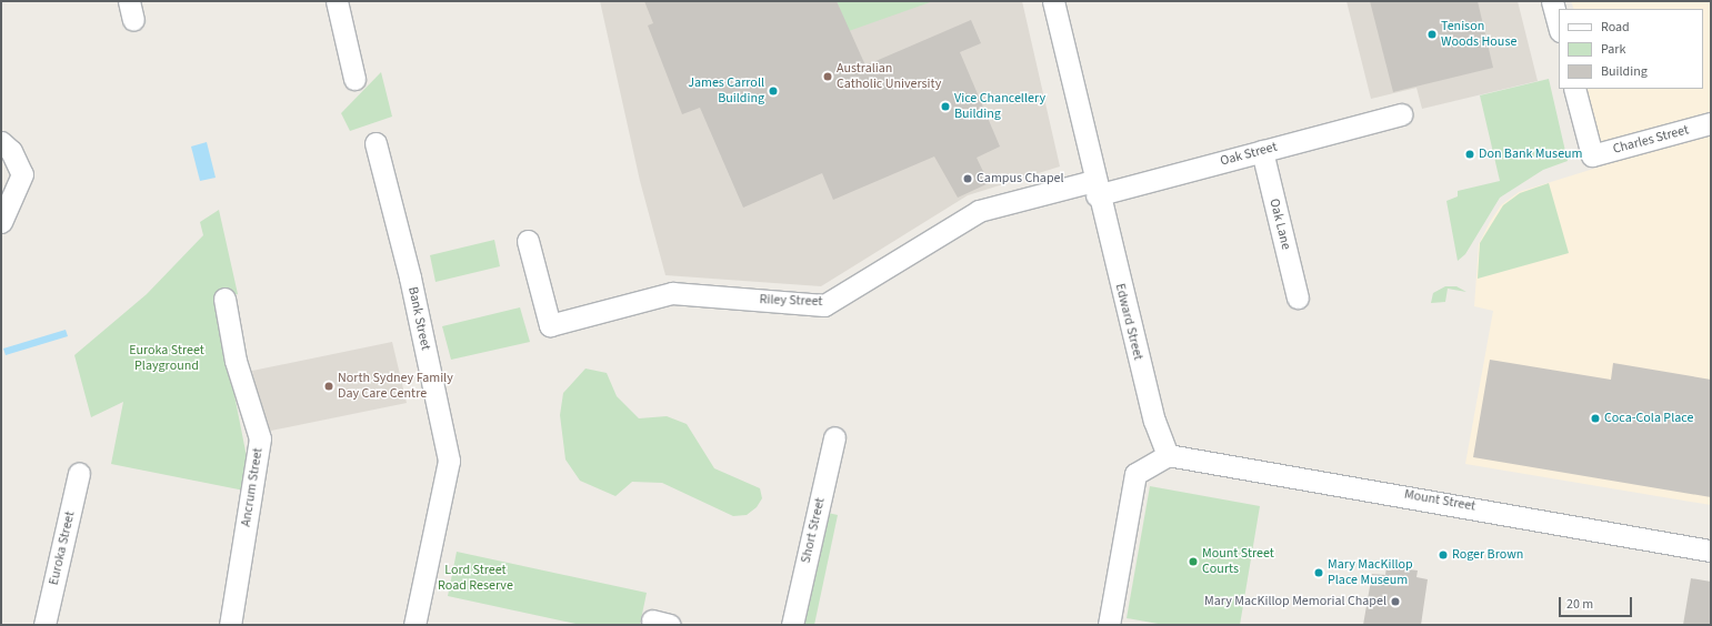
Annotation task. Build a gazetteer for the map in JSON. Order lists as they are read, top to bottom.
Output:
{
  "streets": {
    "street": [
      "Charles Street",
      "Oak Street",
      "Oak Lane",
      "Riley Street",
      "Bank Street",
      "Edward Street",
      "Ancrum Street",
      "Mount Street",
      "Short Street",
      "Euroka Street"
    ]
  },
  "crossings": [
    ["Oak Street", "Oak Lane"],
    ["Oak Street", "Riley Street"],
    ["Oak Street", "Edward Street"],
    ["Riley Street", "Edward Street"],
    ["Edward Street", "Mount Street"]
  ],
  "parks": ["Euroka Street Playground", "Lord Street Road Reserve"],
  "places": [
    "Tenison Woods House",
    "Australian Catholic University",
    "James Carroll Building",
    "Vice Chancellery Building",
    "Don Bank Museum",
    "Campus Chapel",
    "North Sydney Family Day Care Centre",
    "Coca-Cola Place",
    "Roger Brown",
    "Mount Street Courts",
    "Mary MacKillop Place Museum",
    "Mary MacKillop Memorial Chapel"
  ],
  "legend": ["Road", "Park", "Building"],
  "scale_bar": "20 m"
}
